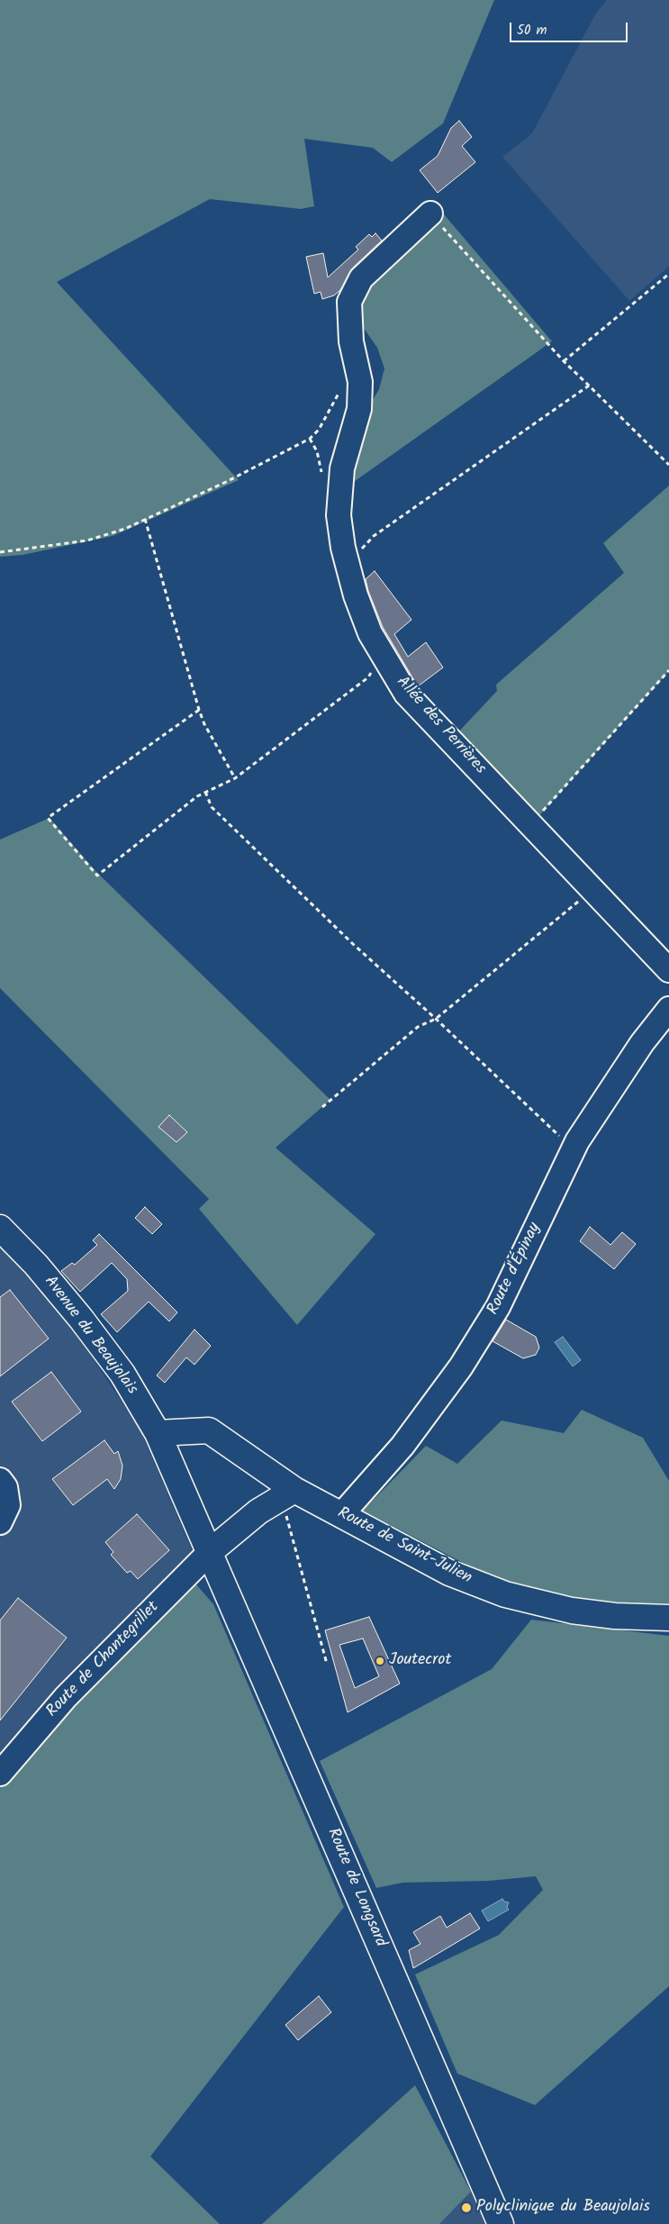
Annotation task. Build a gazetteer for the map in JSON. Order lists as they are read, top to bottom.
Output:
{
  "streets": {
    "main road": ["Avenue du Beaujolais", "Route de Saint-Julien", "Route de Longsard"],
    "street": ["Allée des Perrières", "Route d'Épinay", "Route de Chantegrillet"]
  },
  "crossings": [
    ["Route d'Épinay", "Route de Saint-Julien"],
    ["Avenue du Beaujolais", "Route de Saint-Julien"],
    ["Avenue du Beaujolais", "Route de Chantegrillet"],
    ["Avenue du Beaujolais", "Route de Longsard"],
    ["Route de Chantegrillet", "Route de Longsard"]
  ],
  "places": ["Joutecrot", "Polyclinique du Beaujolais"],
  "scale_bar": "50 m"
}
